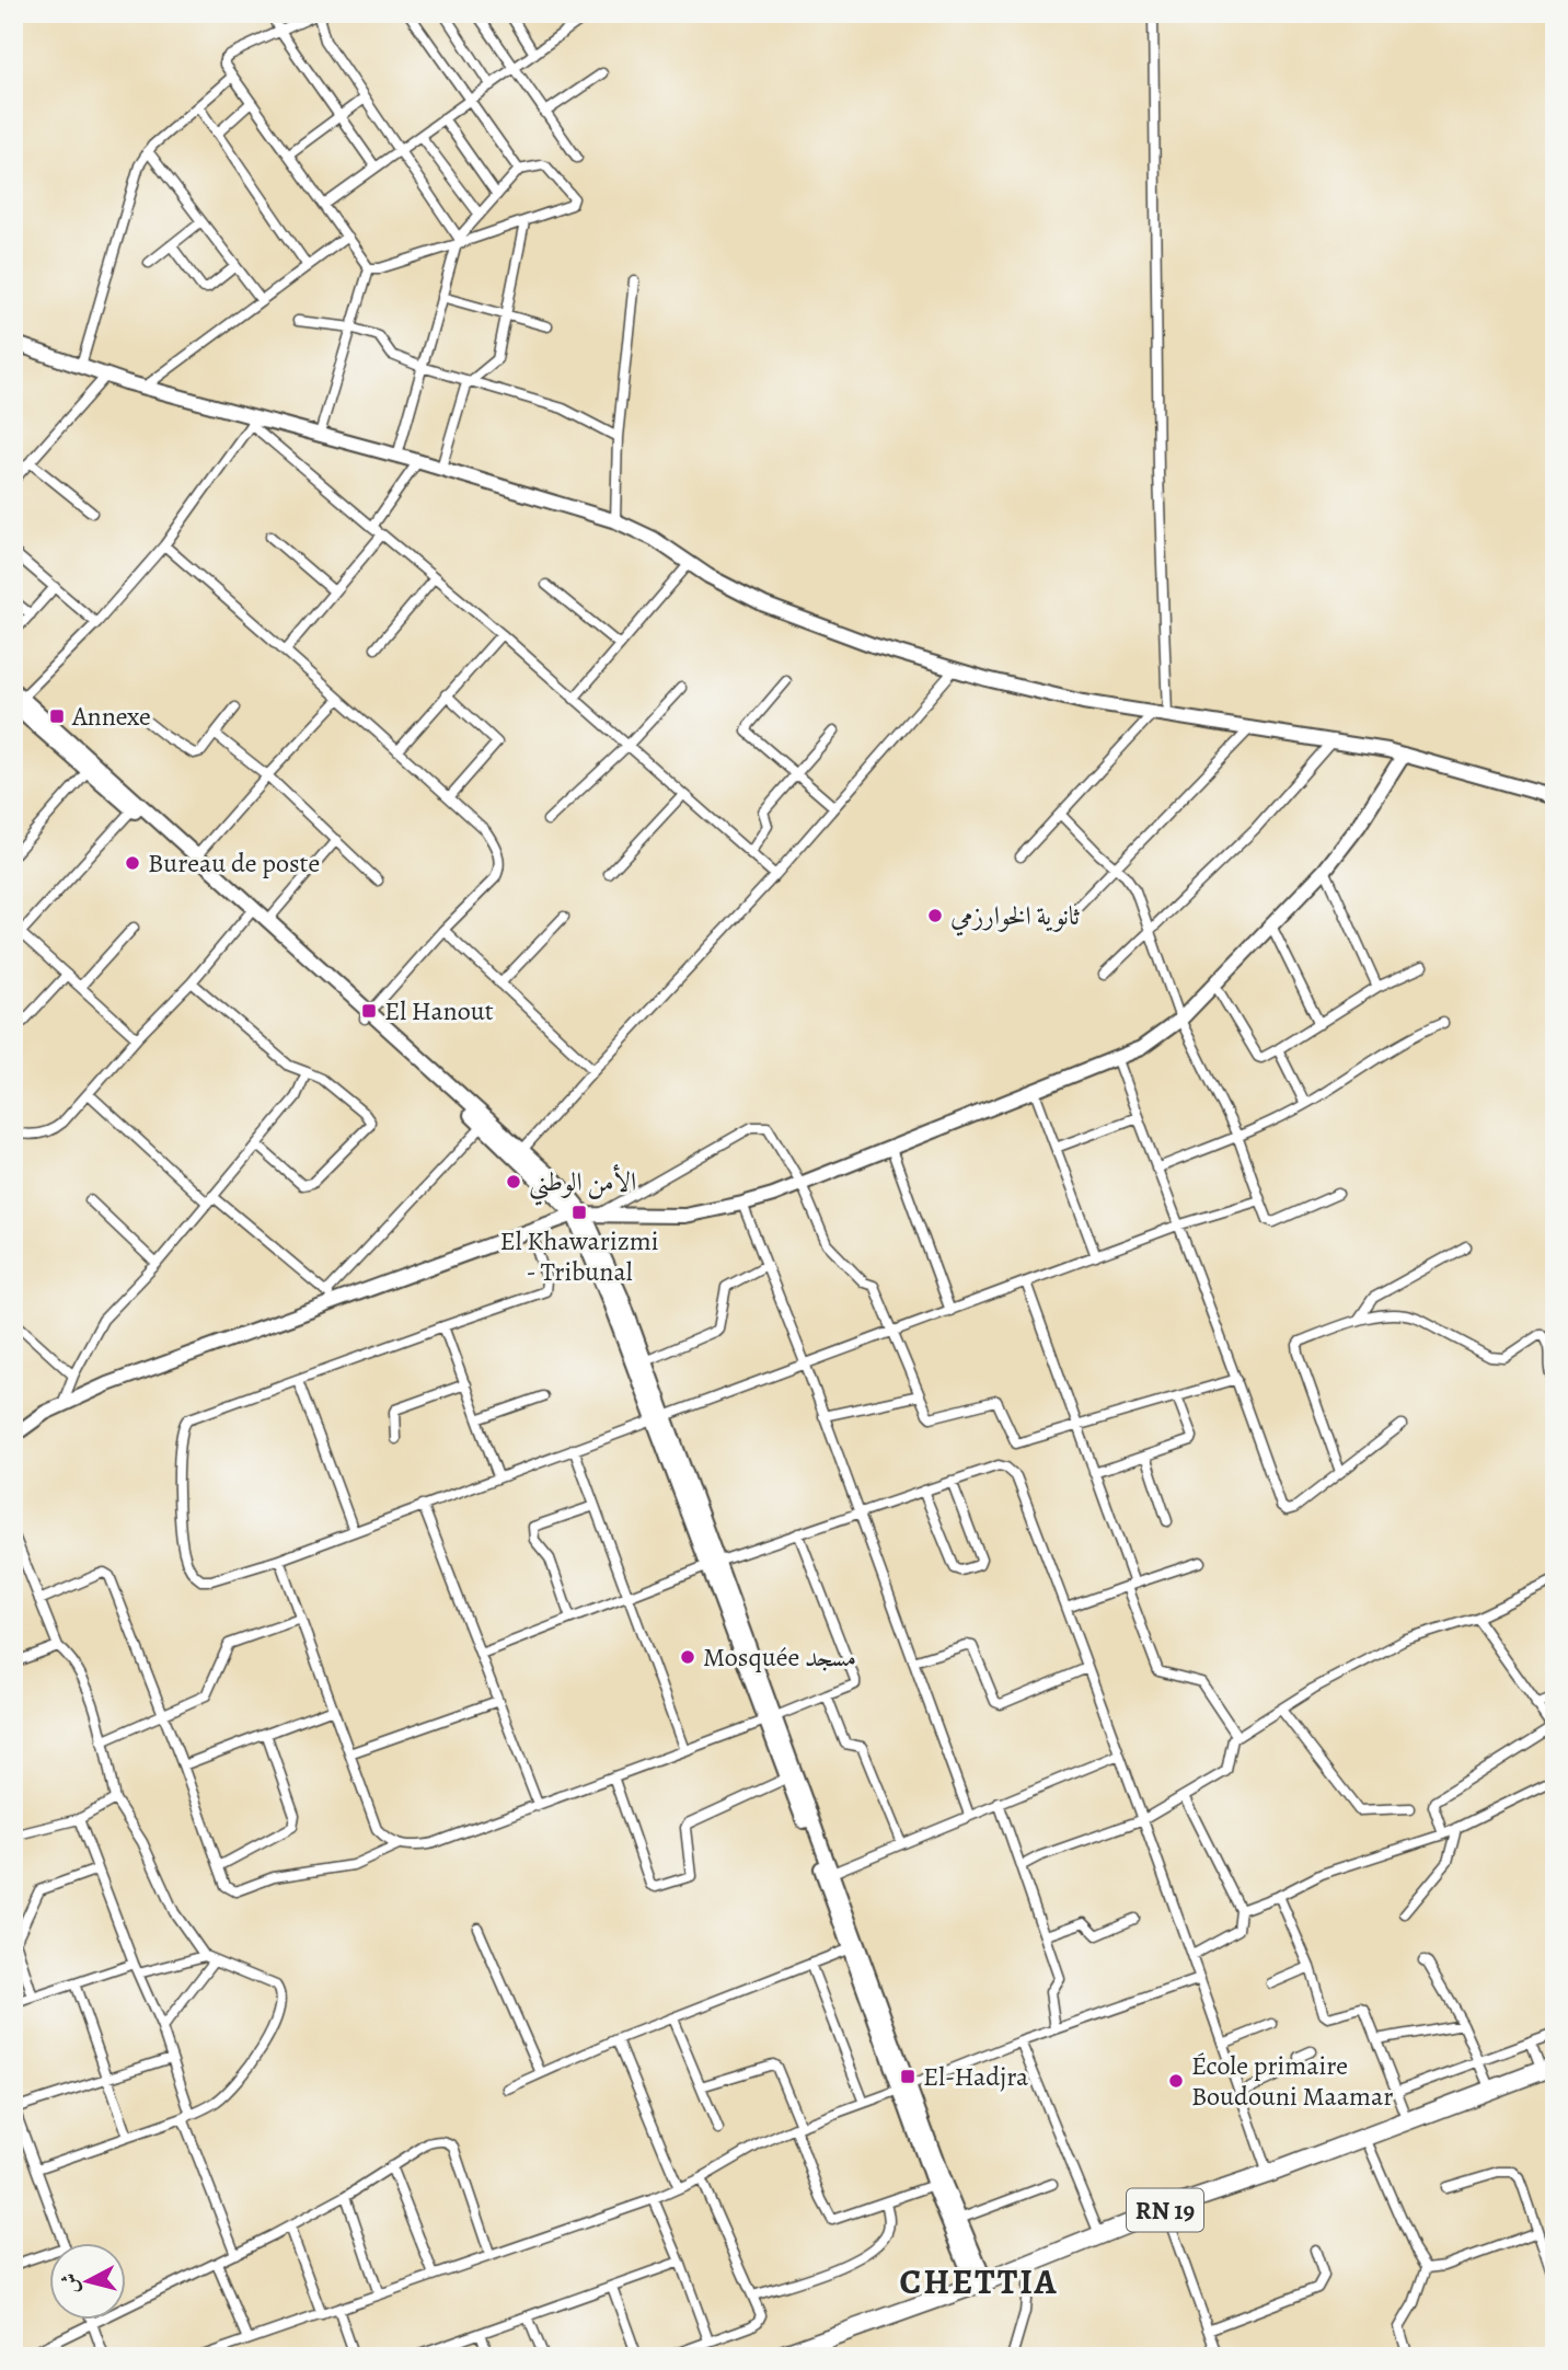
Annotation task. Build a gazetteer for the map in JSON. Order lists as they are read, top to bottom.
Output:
{
  "streets": {
    "highway": ["RN 19"]
  },
  "districts": ["CHETTIA"],
  "places": {
    "transit": [
      "Annexe",
      "El Hanout",
      "El Khawarizmi - Tribunal",
      "El-Hadjra"
    ],
    "other": [
      "Bureau de poste",
      "ثانوية الخوارزمي",
      "الأمن الوطني",
      "Mosquée مسجد",
      "École primaire Boudouni Maamar"
    ]
  },
  "north": "left"
}
